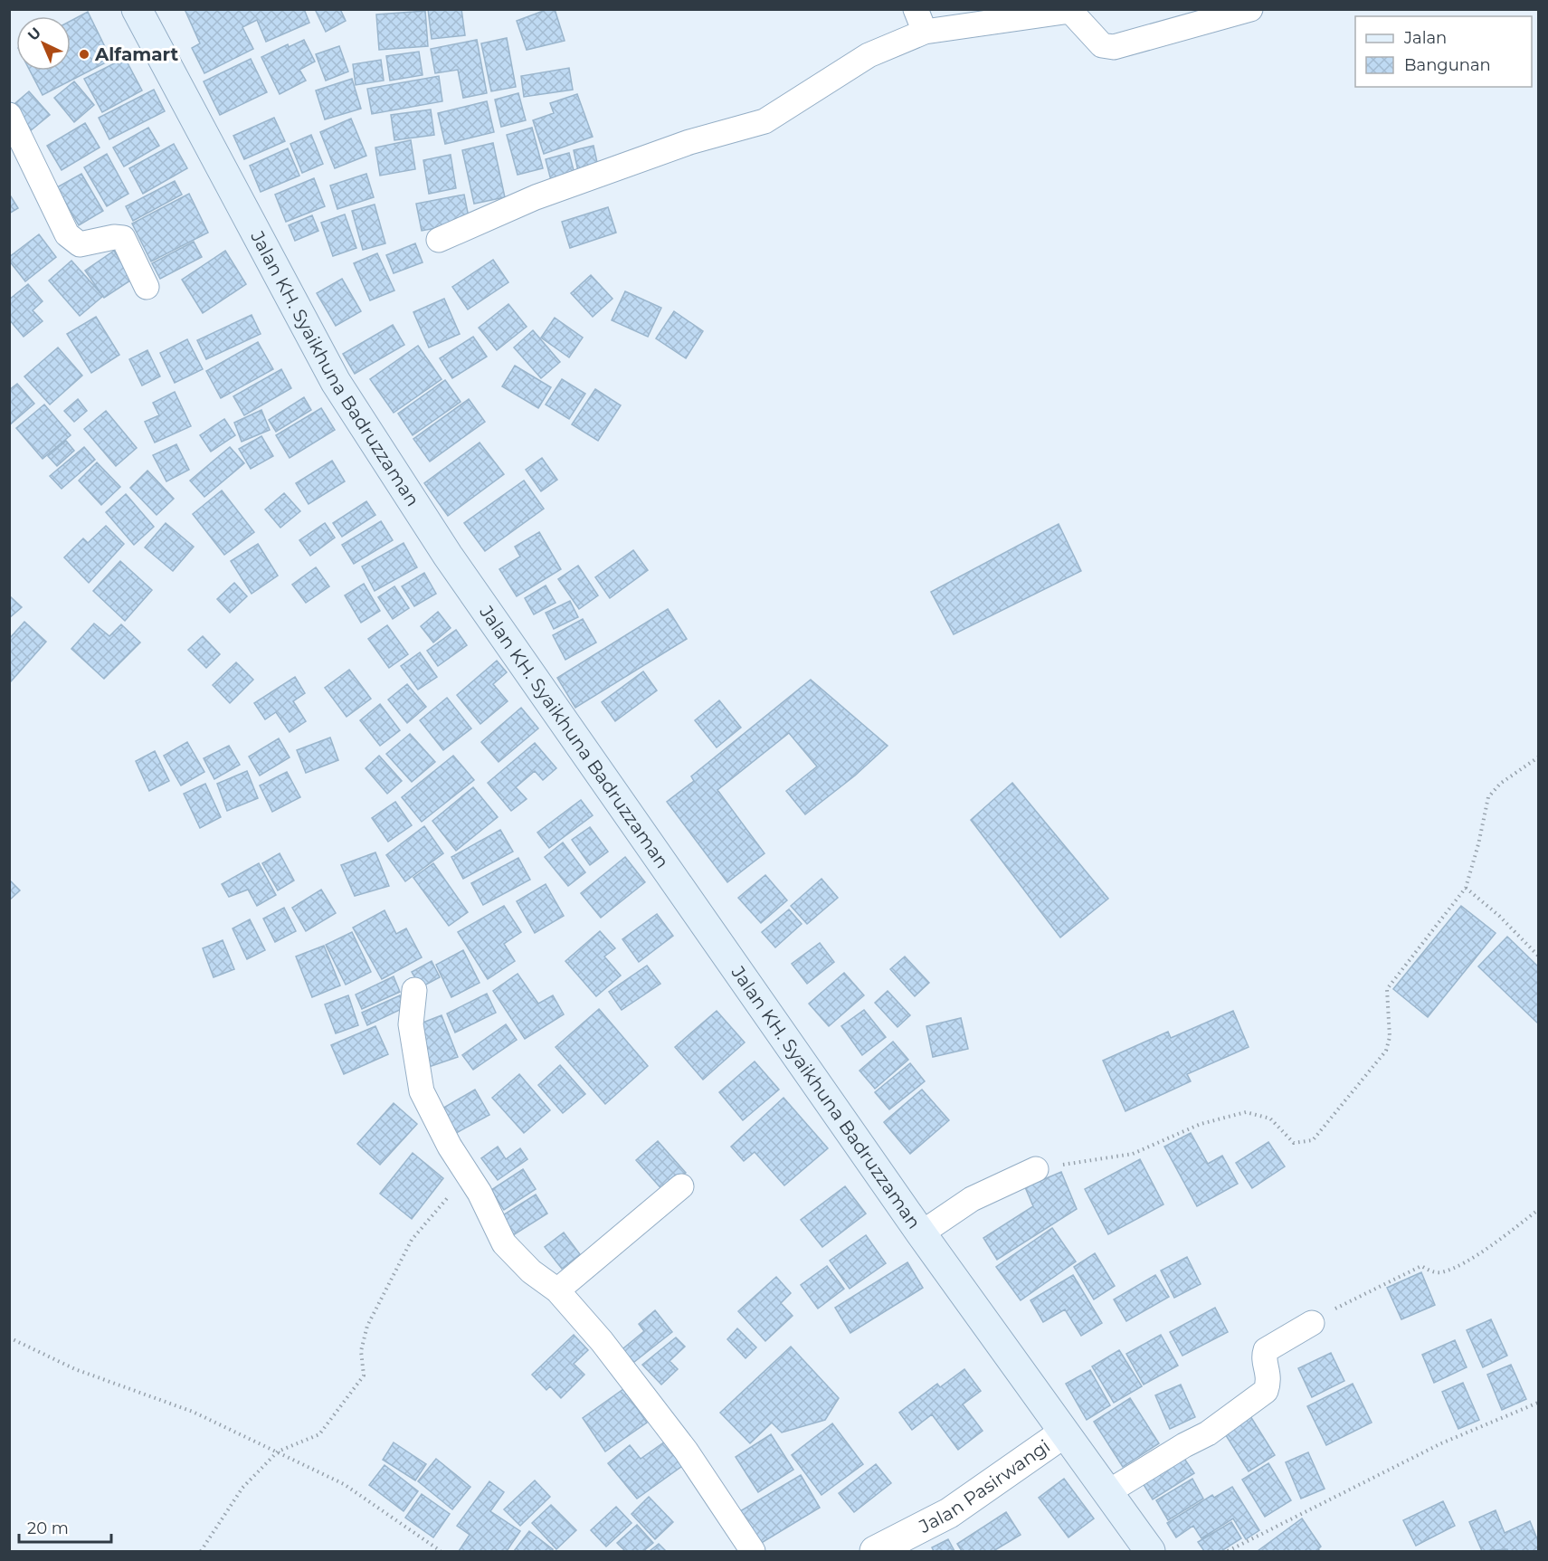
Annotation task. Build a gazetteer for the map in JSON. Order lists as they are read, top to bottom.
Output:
{
  "streets": {
    "main road": ["Jalan KH. Syaikhuna Badruzzaman"],
    "street": ["Jalan Pasirwangi"]
  },
  "crossings": [
    ["Jalan KH. Syaikhuna Badruzzaman", "Jalan Pasirwangi"]
  ],
  "places": ["Alfamart"],
  "legend": ["Jalan", "Bangunan"],
  "scale_bar": "20 m",
  "north": "top left"
}
